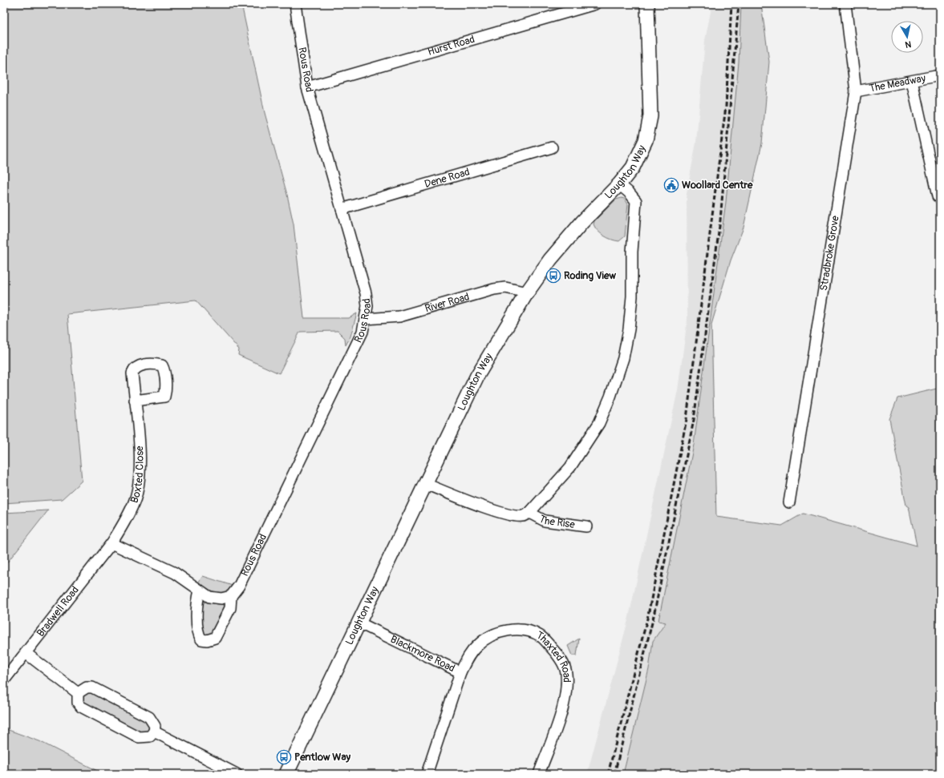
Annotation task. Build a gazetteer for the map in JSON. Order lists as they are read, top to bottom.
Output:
{
  "streets": {
    "street": [
      "Hurst Road",
      "Rous Road",
      "The Meadway",
      "Loughton Way",
      "Dene Road",
      "Stradbroke Grove",
      "River Road",
      "Boxted Close",
      "The Rise",
      "Bradwell Road",
      "Blackmore Road",
      "Thaxted Road"
    ]
  },
  "crossings": [
    ["Hurst Road", "Rous Road"],
    ["Rous Road", "Dene Road"],
    ["Rous Road", "River Road"],
    ["The Meadway", "Stradbroke Grove"],
    ["Loughton Way", "River Road"],
    ["Loughton Way", "Blackmore Road"],
    ["Boxted Close", "Bradwell Road"],
    ["Blackmore Road", "Thaxted Road"]
  ],
  "places": {
    "public building": ["Woollard Centre"],
    "bus stop": ["Roding View", "Pentlow Way"]
  },
  "north": "bottom"
}
